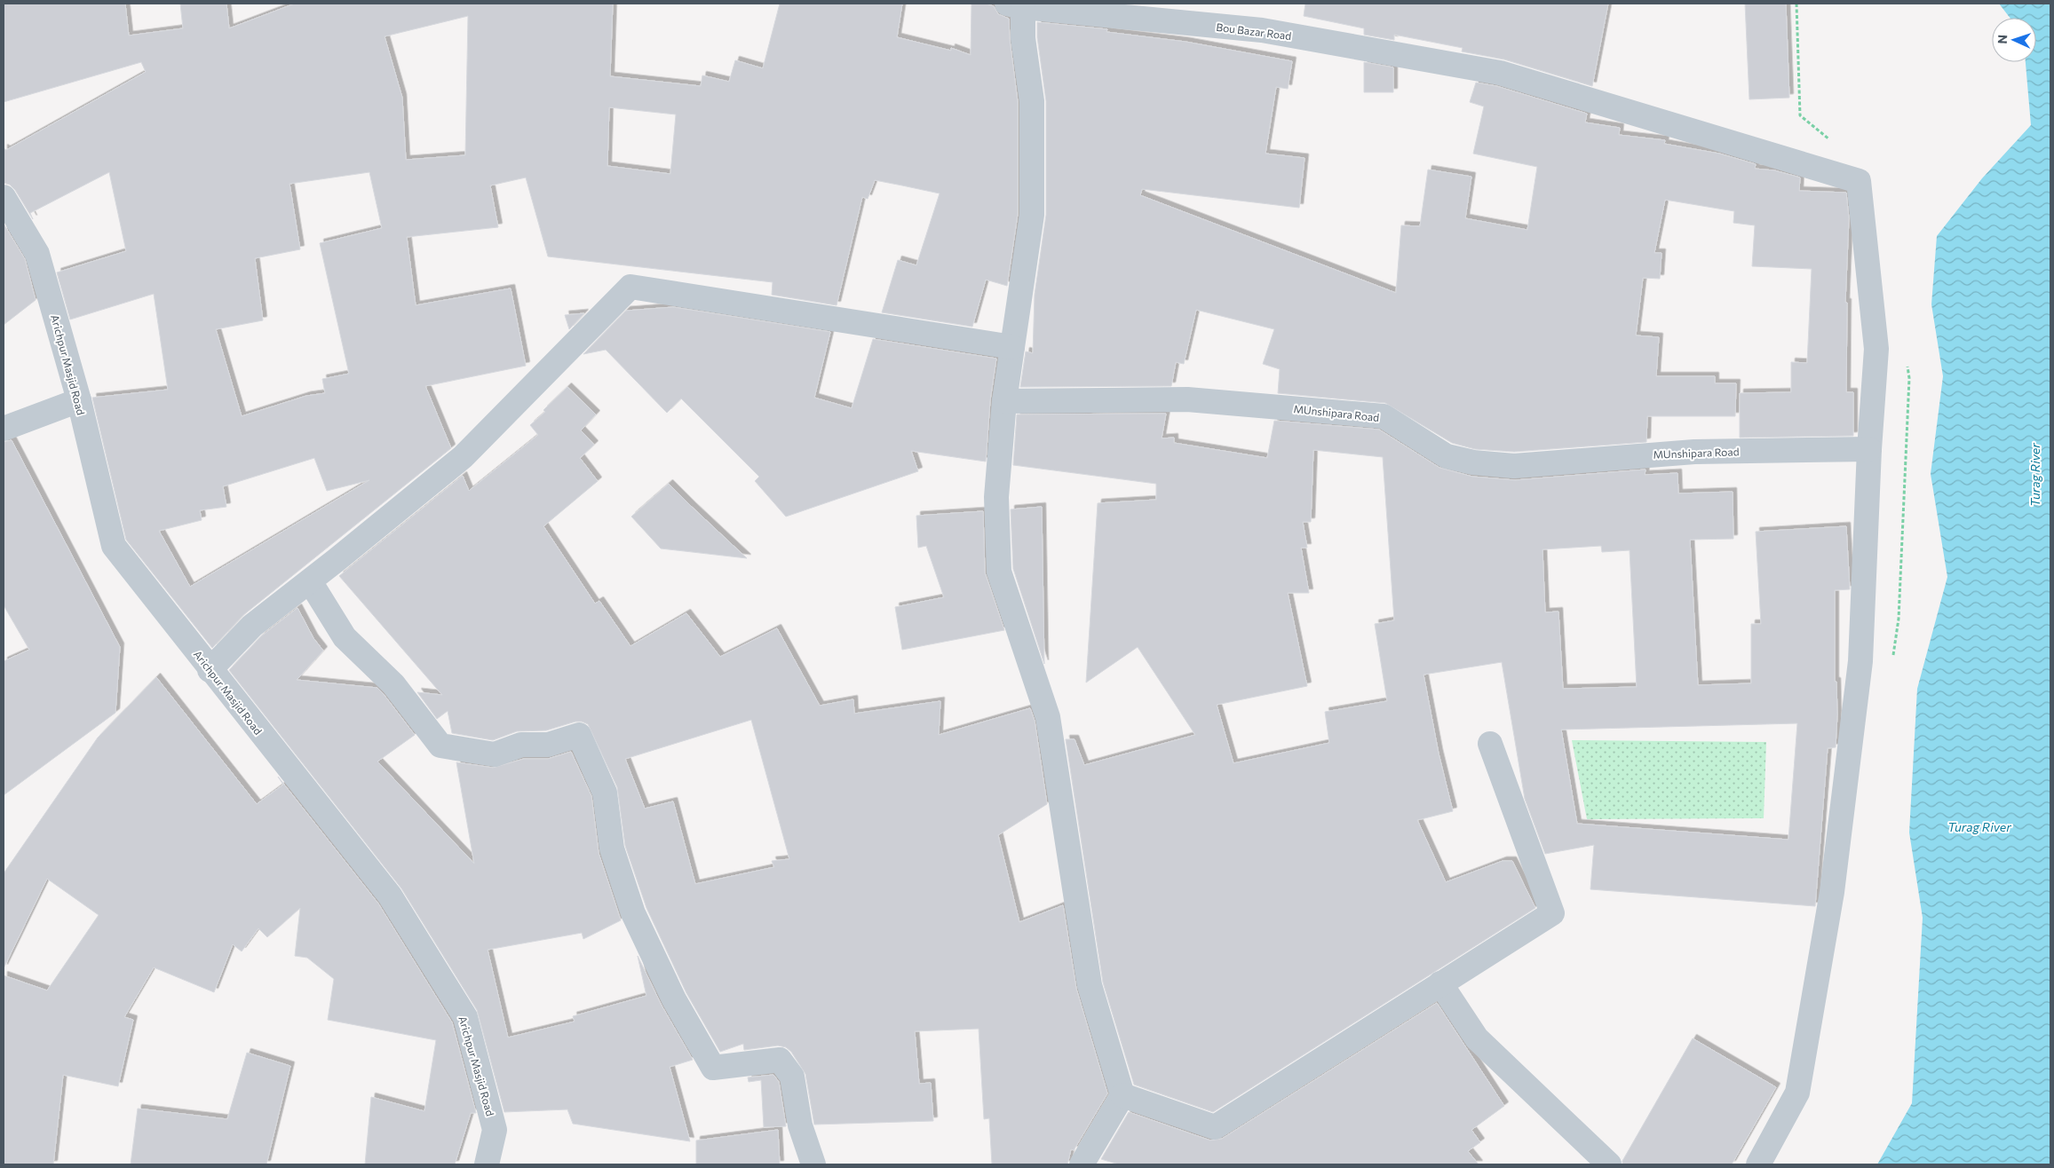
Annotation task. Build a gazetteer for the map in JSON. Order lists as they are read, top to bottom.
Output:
{
  "streets": {
    "street": ["Bou Bazar Road", "Arichpur Masjid Road", "MUnshipara Road"]
  },
  "crossings": [
    ["Bou Bazar Road", "MUnshipara Road"]
  ],
  "water": ["Turag River"],
  "north": "left"
}
